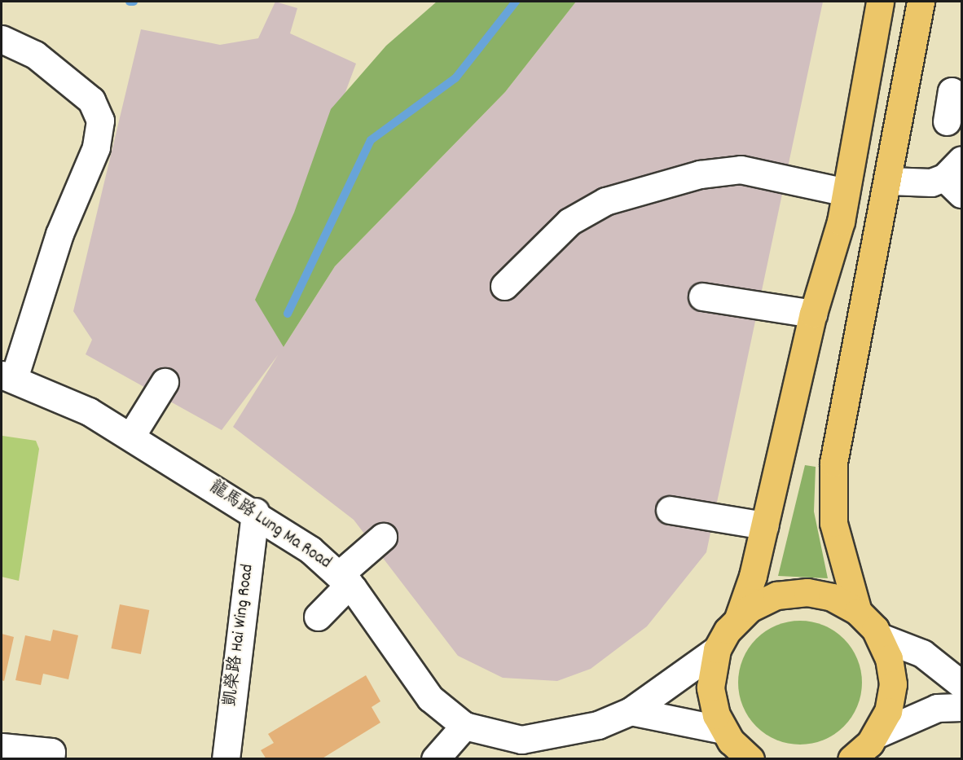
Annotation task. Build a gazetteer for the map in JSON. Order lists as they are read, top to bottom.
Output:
{
  "streets": {
    "street": ["龍馬路 Lung Ma Road", "凱榮路 Hai Wing Road"]
  },
  "crossings": [
    ["龍馬路 Lung Ma Road", "凱榮路 Hai Wing Road"]
  ]
}
